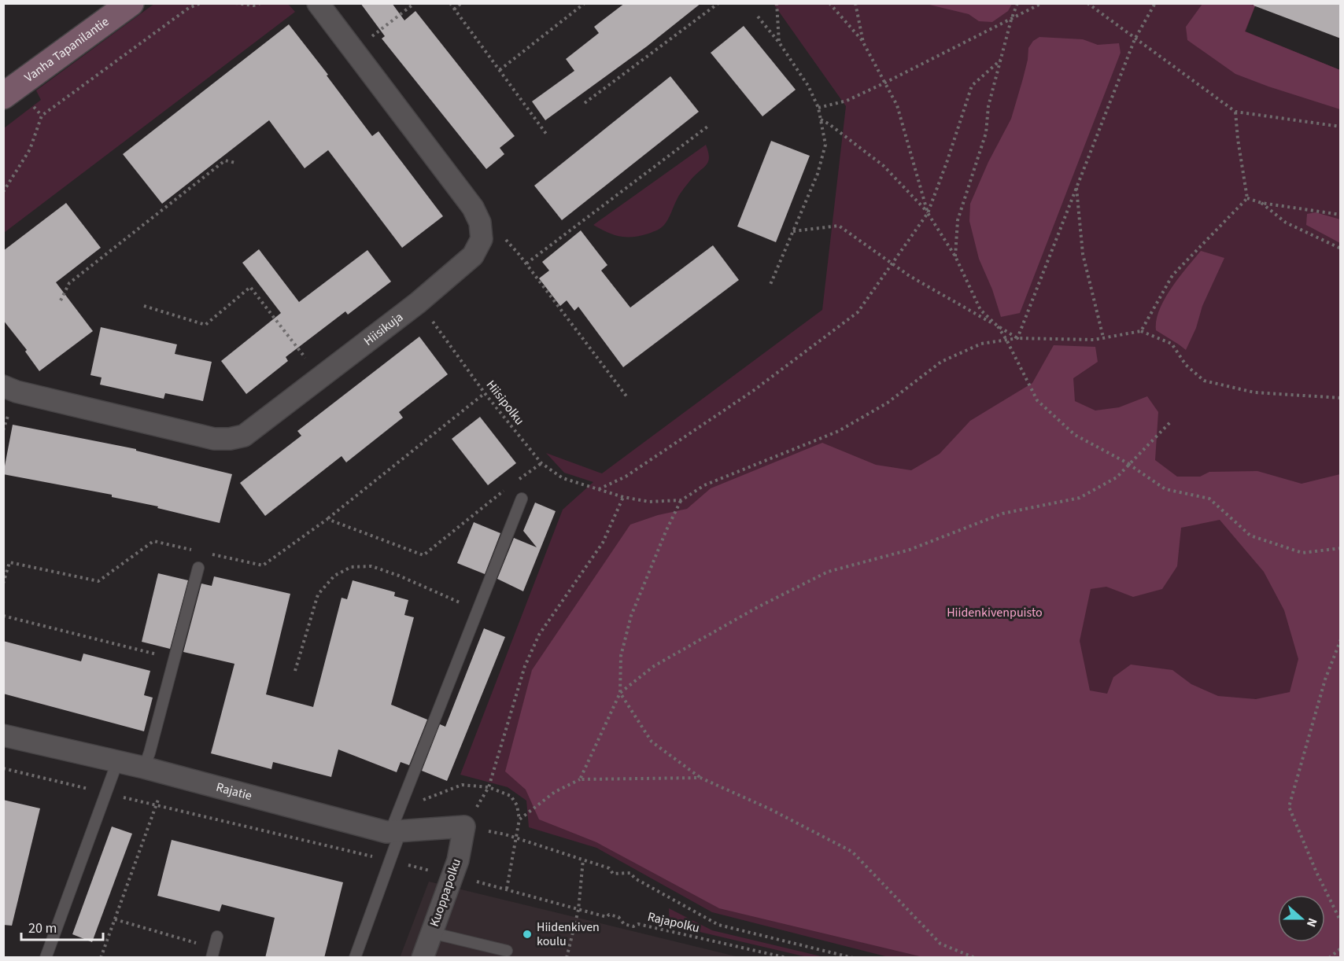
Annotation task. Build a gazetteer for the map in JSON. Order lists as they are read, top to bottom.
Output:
{
  "streets": {
    "street": [
      "Vanha Tapanilantie",
      "Hiisikuja",
      "Rajatie",
      "Kuoppapolku"
    ],
    "path": ["Hiisipolku", "Rajapolku"]
  },
  "crossings": [
    ["Hiisikuja", "Hiisipolku"],
    ["Rajatie", "Kuoppapolku"],
    ["Kuoppapolku", "Rajapolku"]
  ],
  "parks": ["Hiidenkivenpuisto"],
  "places": ["Hiidenkiven koulu"],
  "scale_bar": "20 m",
  "north": "right"
}
